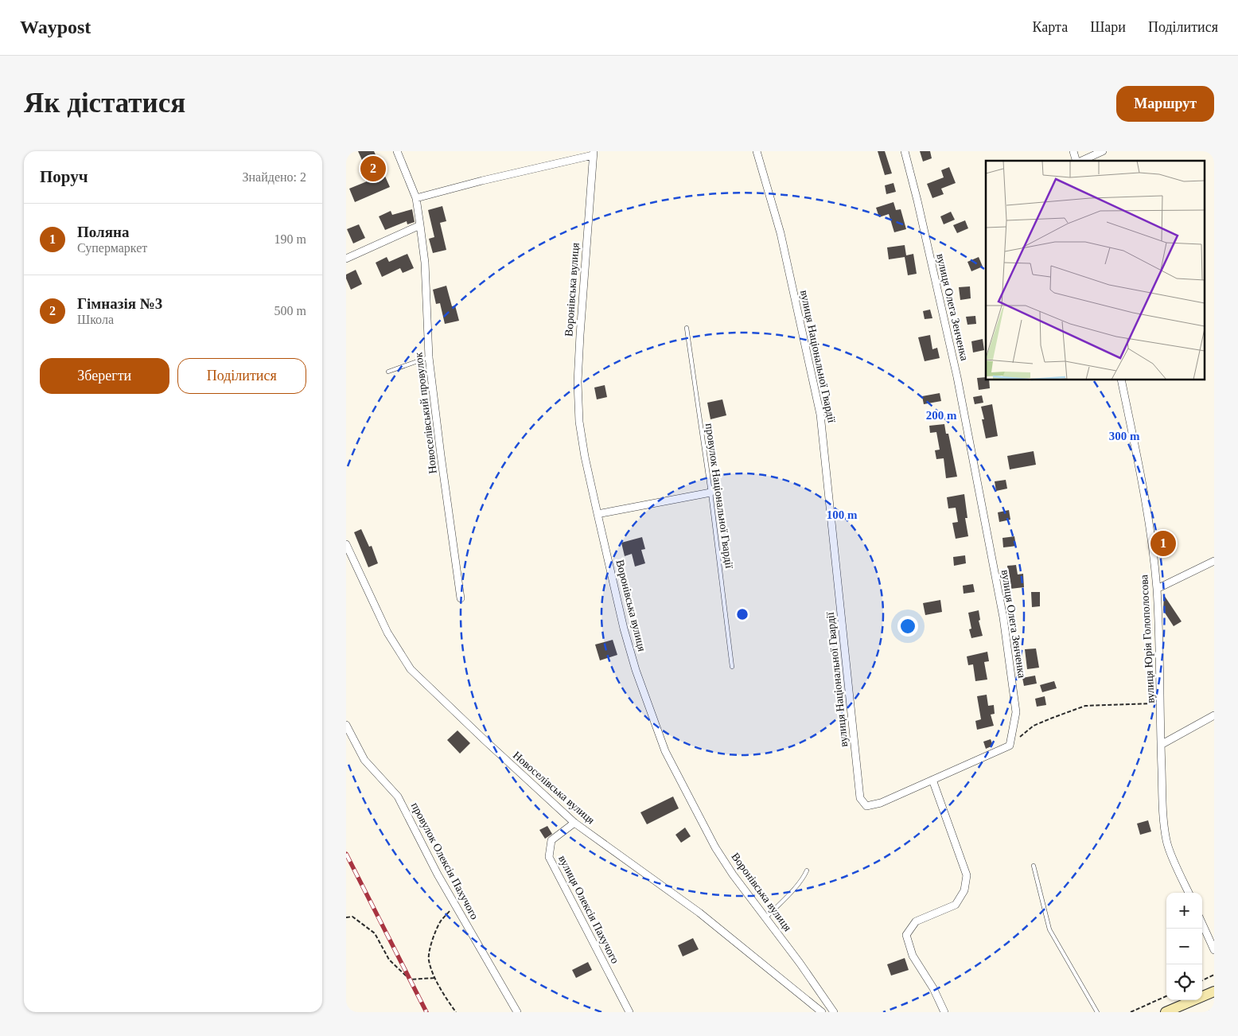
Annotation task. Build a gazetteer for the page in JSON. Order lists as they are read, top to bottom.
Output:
{
  "streets": {
    "street": [
      "Воронівська вулиця",
      "вулиця Олега Зенченка",
      "вулиця Національної Гвардії",
      "Новоселівський провулок",
      "вулиця Юрія Голополосова",
      "Новоселівська вулиця",
      "провулок Олексія Пахучого",
      "вулиця Олексія Пахучого"
    ],
    "lane": ["провулок Національної Гвардії"]
  },
  "crossings": [
    ["Новоселівська вулиця", "вулиця Олексія Пахучого"]
  ],
  "page": {
    "header": "Waypost",
    "nav": ["Карта", "Шари", "Поділитися"],
    "buttons": [
      "Маршрут",
      ["Зберегти", "Поділитися"]
    ],
    "title": "Як дістатися",
    "heading": ["Поруч", "Знайдено: 2"],
    "pins": ["2", "1"],
    "list": [
      {
        "mark": "1",
        "name": "Поляна",
        "note": "Супермаркет",
        "value": "190 m"
      },
      {
        "mark": "2",
        "name": "Гімназія №3",
        "note": "Школа",
        "value": "500 m"
      }
    ],
    "map_buttons": ["+", "−"]
  },
  "rings": ["200 m", "300 m", "100 m"]
}
